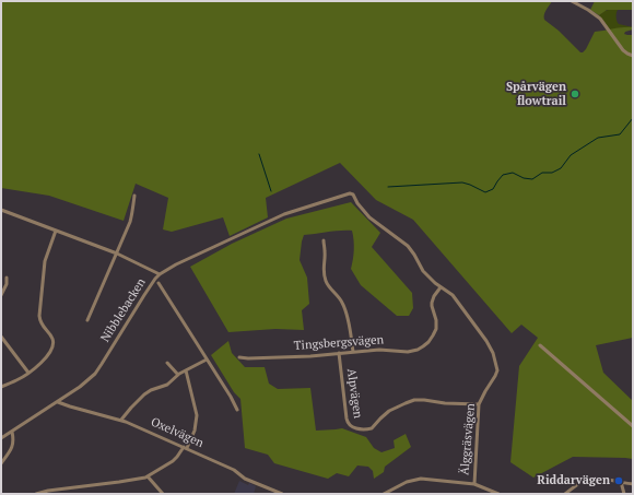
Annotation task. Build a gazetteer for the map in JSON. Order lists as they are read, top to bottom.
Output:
{
  "streets": {
    "street": [
      "Nibblebacken",
      "Tingsbergsvägen",
      "Alpvägen",
      "Oxelvägen",
      "Älggräsvägen"
    ]
  },
  "crossings": [
    ["Nibblebacken", "Oxelvägen"],
    ["Nibblebacken", "Älggräsvägen"],
    ["Tingsbergsvägen", "Alpvägen"],
    ["Tingsbergsvägen", "Älggräsvägen"],
    ["Alpvägen", "Älggräsvägen"]
  ],
  "places": ["Spårvägen flowtrail", "Riddarvägen"]
}
